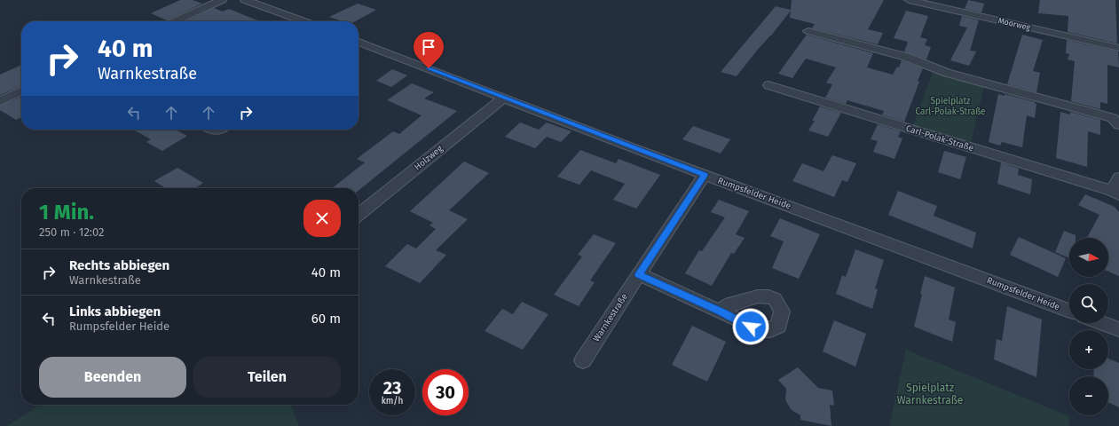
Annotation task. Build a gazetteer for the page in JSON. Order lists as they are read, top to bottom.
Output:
{
  "streets": {
    "street": [
      "Moorweg",
      "Carl-Polak-Straße",
      "Holzweg",
      "Rumpsfelder Heide",
      "Warnkestraße"
    ]
  },
  "crossings": [
    ["Holzweg", "Rumpsfelder Heide"],
    ["Rumpsfelder Heide", "Warnkestraße"]
  ],
  "parks": ["Spielplatz Carl-Polak-Straße", "Spielplatz Warnkestraße"],
  "north": "right",
  "page": {
    "turn": ["40 m", "Warnkestraße"],
    "heading": ["1 Min.", "250 m · 12:02"],
    "map_buttons": ["+", "−"],
    "list": [
      {
        "name": "Rechts abbiegen",
        "note": "Warnkestraße",
        "value": "40 m"
      },
      {
        "name": "Links abbiegen",
        "note": "Rumpsfelder Heide",
        "value": "60 m"
      }
    ],
    "buttons": ["Beenden", "Teilen"],
    "speed": "23 km/h",
    "limit": "30"
  }
}
